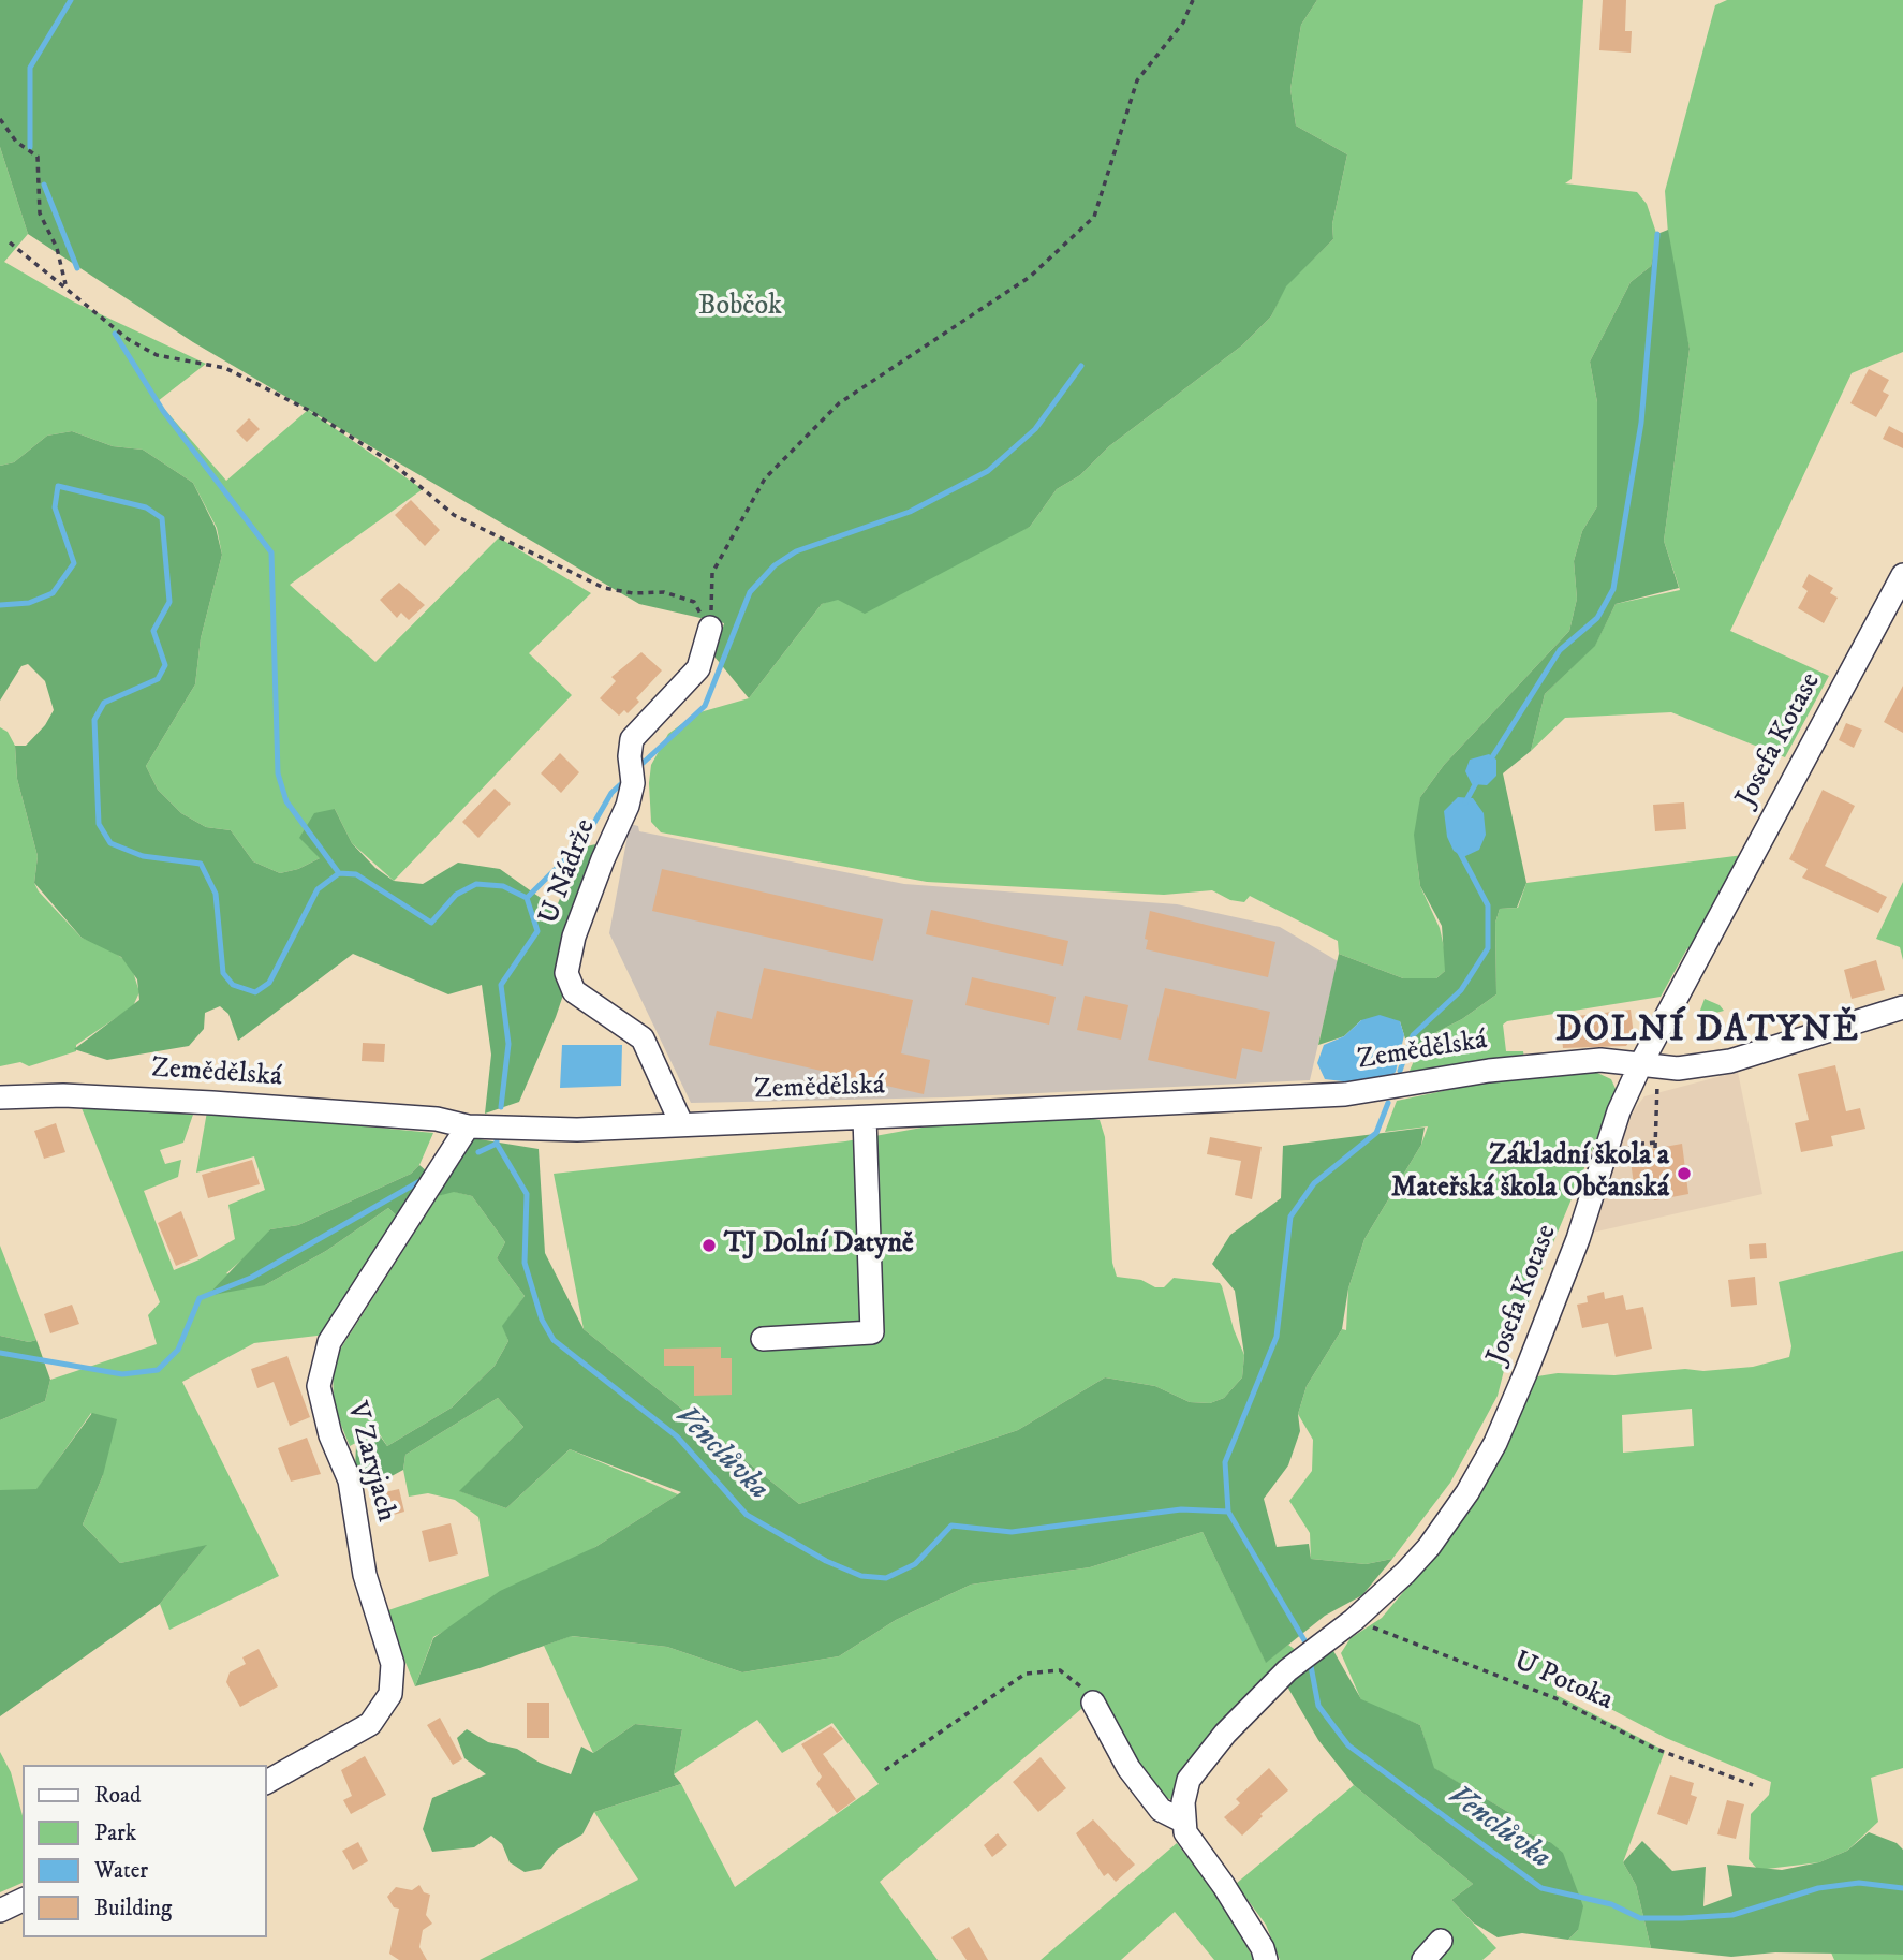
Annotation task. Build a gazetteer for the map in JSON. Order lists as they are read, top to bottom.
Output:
{
  "streets": {
    "street": [
      "Josefa Kotase",
      "U Nádrže",
      "Zemědělská",
      "V Zaryjach"
    ],
    "path": ["U Potoka"]
  },
  "crossings": [
    ["Josefa Kotase", "Zemědělská"],
    ["Josefa Kotase", "U Potoka"],
    ["U Nádrže", "Zemědělská"],
    ["Zemědělská", "V Zaryjach"]
  ],
  "districts": ["DOLNÍ DATYNĚ"],
  "water": ["Venclůvka"],
  "parks": ["Bobčok"],
  "places": ["Základní škola a Mateřská škola Občanská", "TJ Dolní Datyně"],
  "legend": [
    "Road",
    "Park",
    "Water",
    "Building"
  ]
}
